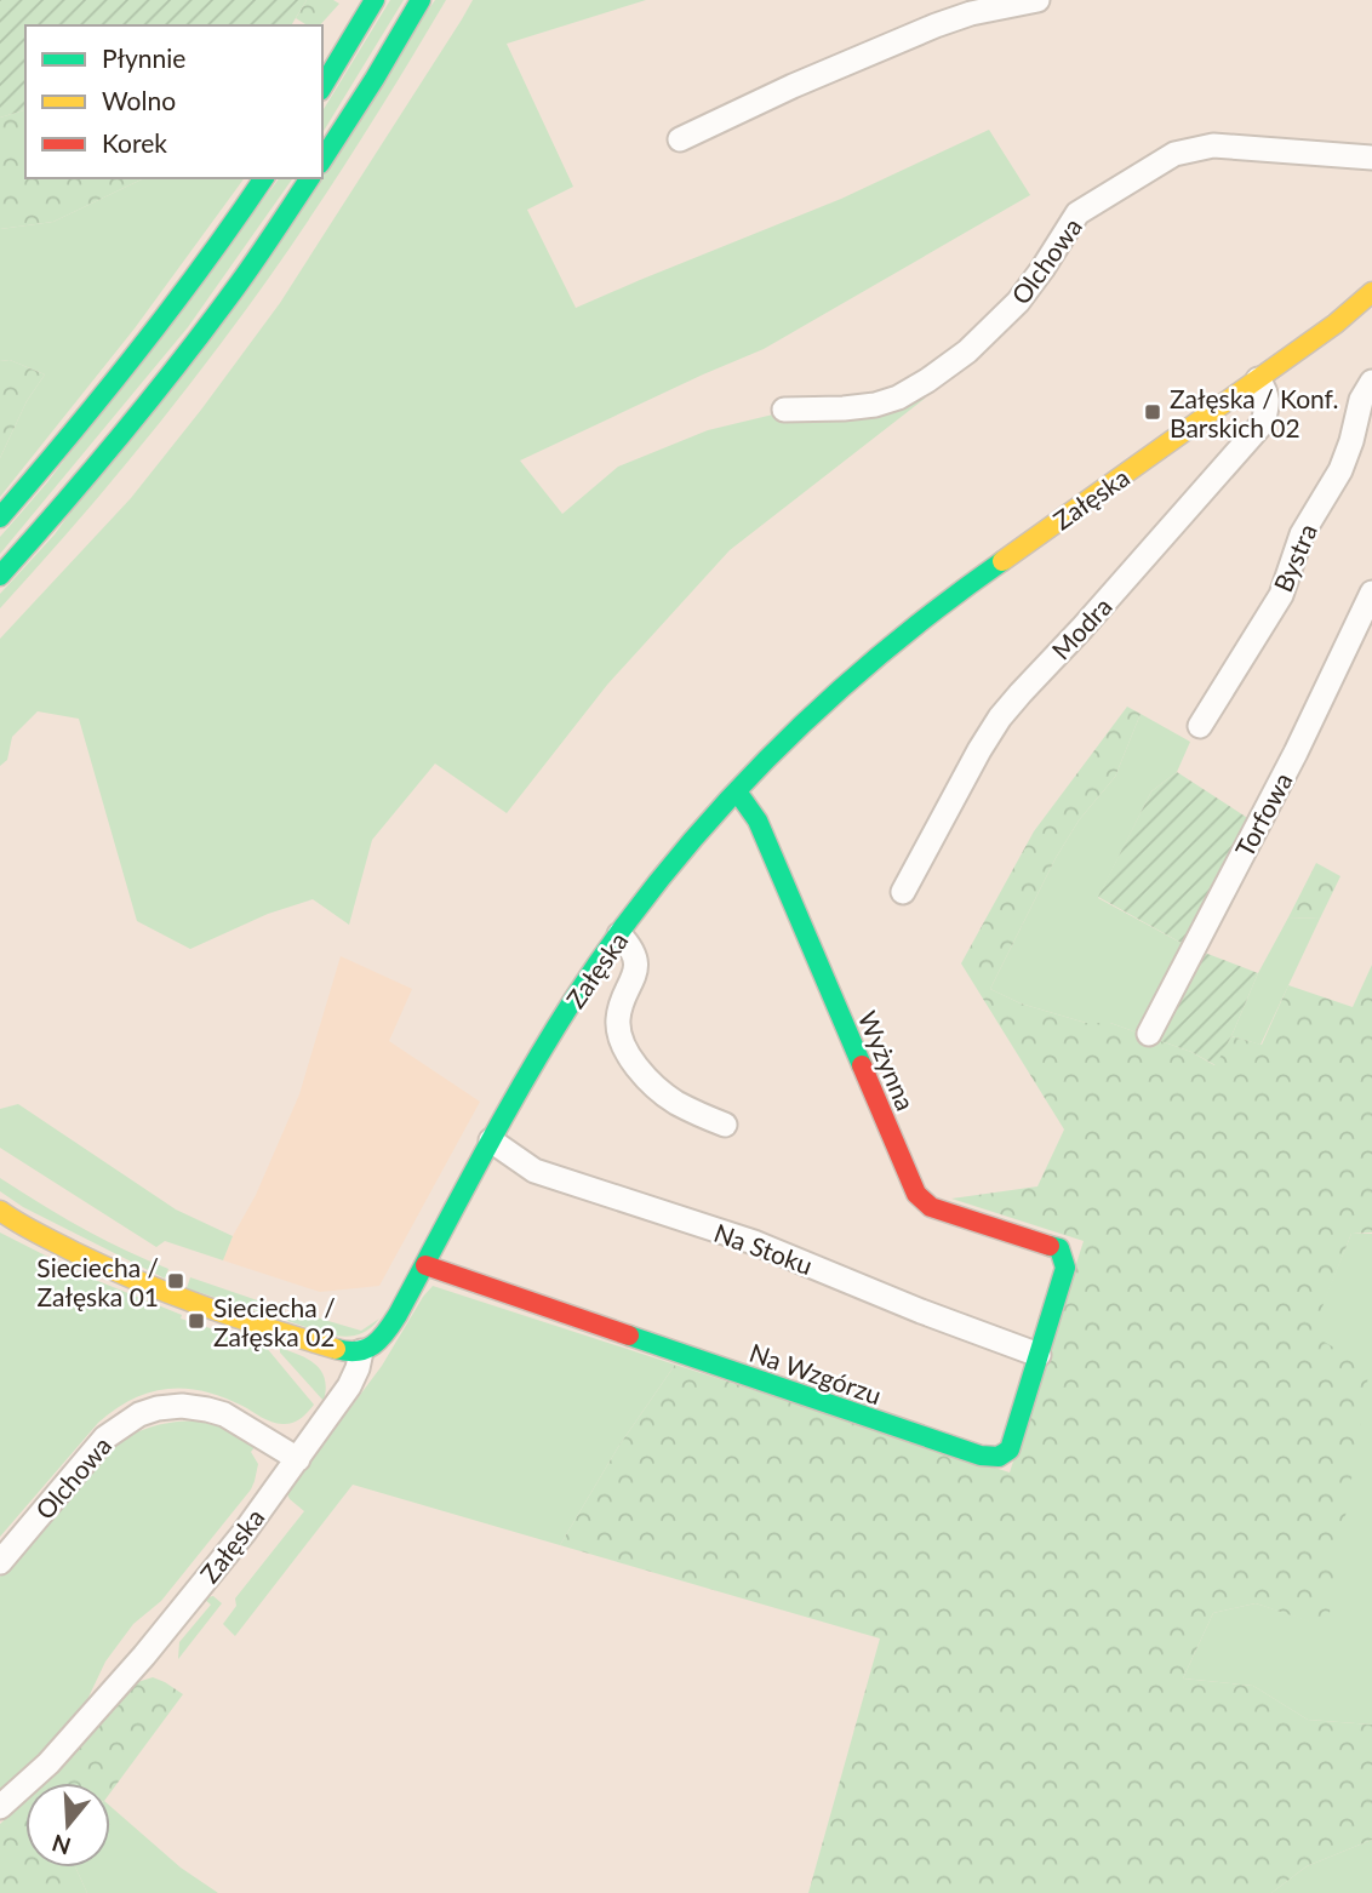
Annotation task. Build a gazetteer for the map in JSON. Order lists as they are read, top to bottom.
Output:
{
  "streets": {
    "street": [
      "Olchowa",
      "Załęska",
      "Bystra",
      "Modra",
      "Torfowa",
      "Wyżynna",
      "Na Stoku",
      "Na Wzgórzu"
    ]
  },
  "crossings": [
    ["Olchowa", "Załęska"],
    ["Załęska", "Modra"],
    ["Załęska", "Wyżynna"],
    ["Załęska", "Na Stoku"],
    ["Załęska", "Na Wzgórzu"],
    ["Wyżynna", "Na Wzgórzu"],
    ["Na Stoku", "Na Wzgórzu"]
  ],
  "places": {
    "transit": ["Załęska / Konf. Barskich 02", "Sieciecha / Załęska 01", "Sieciecha / Załęska 02"]
  },
  "legend": ["Płynnie", "Wolno", "Korek"],
  "north": "bottom"
}
